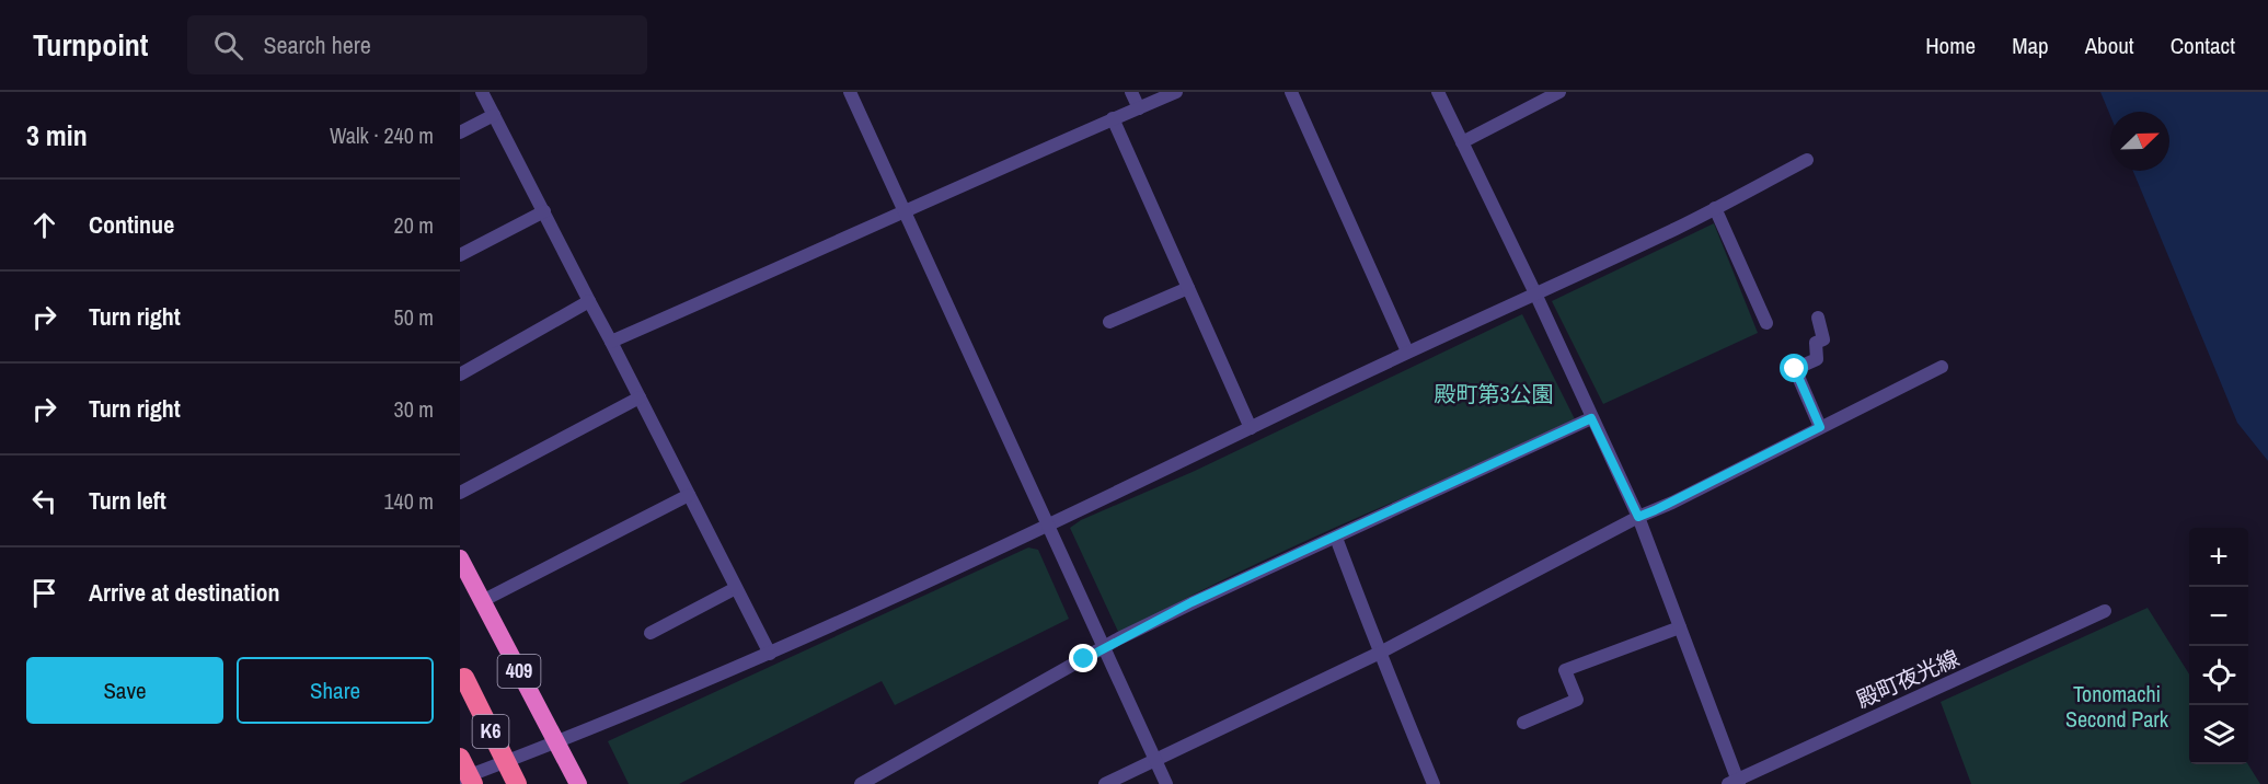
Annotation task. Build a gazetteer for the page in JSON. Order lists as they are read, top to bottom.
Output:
{
  "streets": {
    "highway": ["409", "K6"],
    "street": ["殿町夜光線"]
  },
  "parks": ["殿町第3公園", "Tonomachi Second Park"],
  "north": "top right",
  "page": {
    "header": "Turnpoint",
    "search": "Search here",
    "nav": [
      "Home",
      "Map",
      "About",
      "Contact"
    ],
    "heading": ["3 min", "Walk · 240 m"],
    "list": [
      ["Continue", "20 m"],
      ["Turn right", "50 m"],
      ["Turn right", "30 m"],
      ["Turn left", "140 m"],
      "Arrive at destination"
    ],
    "map_buttons": ["+", "−"],
    "buttons": ["Save", "Share"]
  }
}
